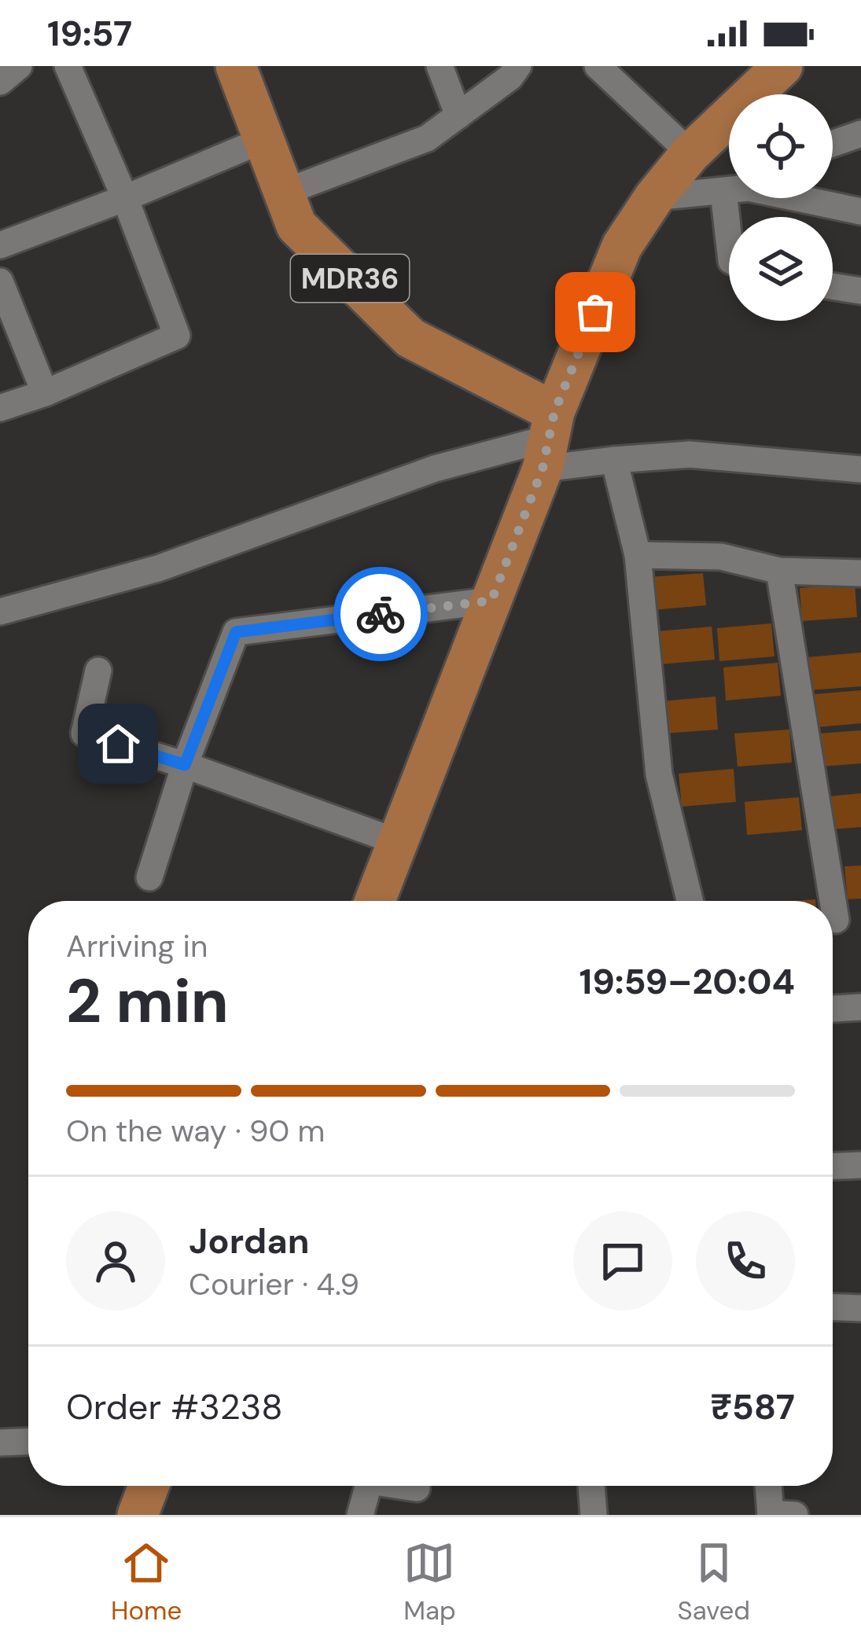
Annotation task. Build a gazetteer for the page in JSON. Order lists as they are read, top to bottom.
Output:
{
  "streets": {
    "main road": ["MDR36"]
  },
  "page": {
    "status": "19:57",
    "heading": ["2 min", "Arriving in", "19:59–20:04"],
    "panel": [
      "Jordan",
      "Courier · 4.9",
      "Order #3238",
      "₹587"
    ],
    "bar": "On the way · 90 m",
    "tabs": ["Home", "Map", "Saved"]
  }
}
